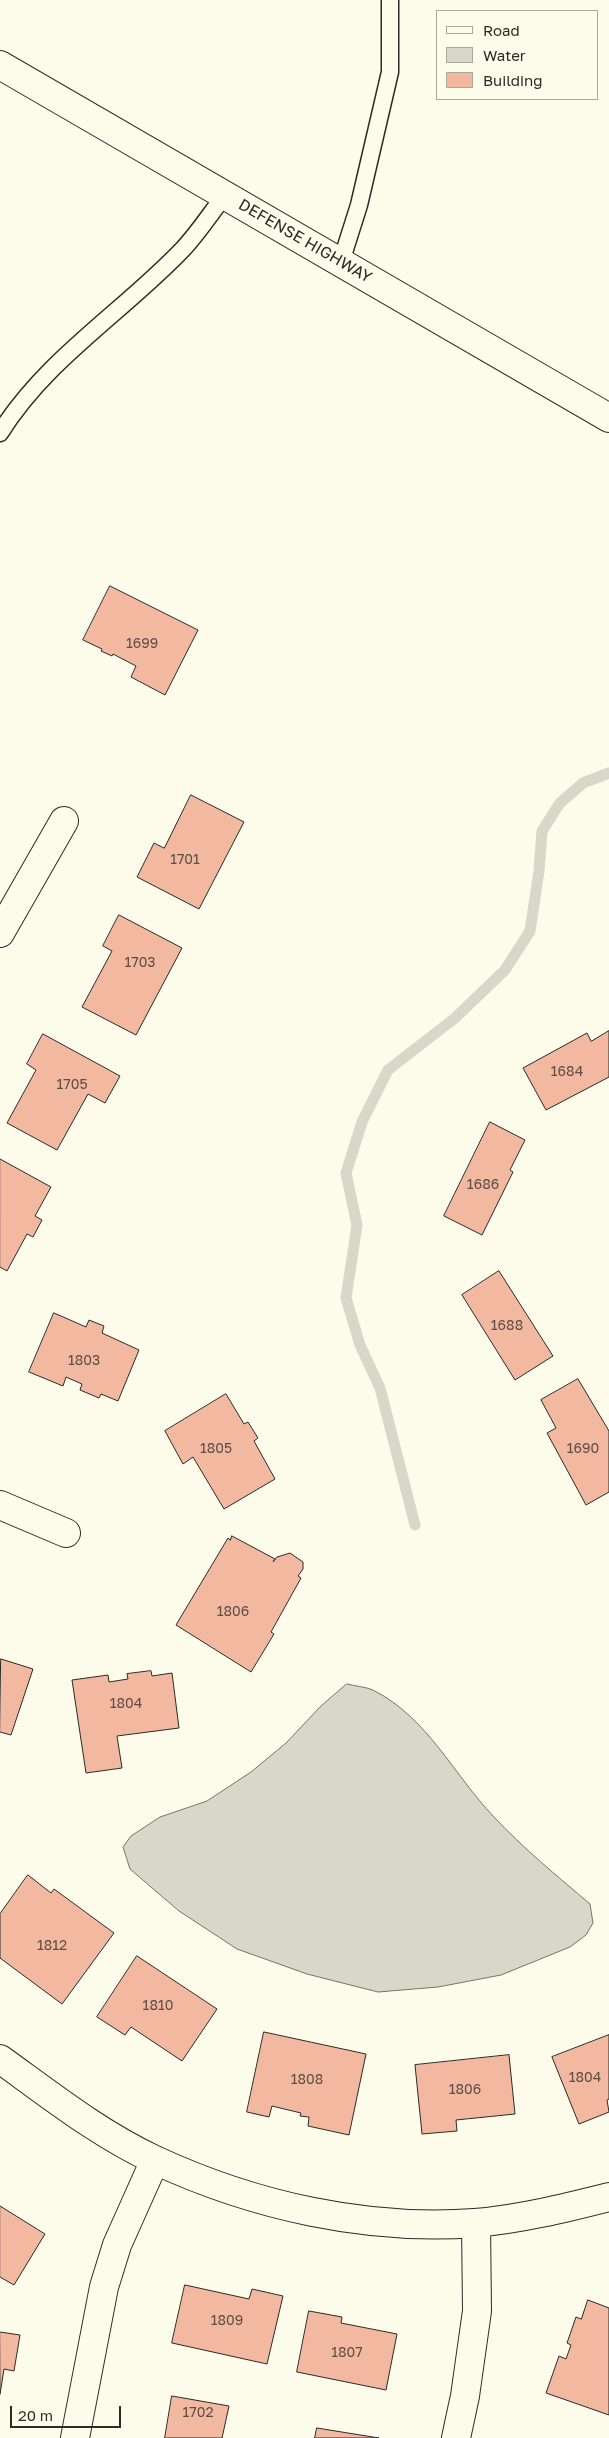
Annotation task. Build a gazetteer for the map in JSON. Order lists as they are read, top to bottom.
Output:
{
  "streets": {
    "street": ["DEFENSE HIGHWAY"]
  },
  "house_numbers": [
    "1699",
    "1701",
    "1703",
    "1684",
    "1705",
    "1686",
    "1688",
    "1803",
    "1805",
    "1690",
    "1806",
    "1804",
    "1812",
    "1810",
    "1804",
    "1808",
    "1806",
    "1809",
    "1807",
    "1702"
  ],
  "legend": ["Road", "Water", "Building"],
  "scale_bar": "20 m"
}
